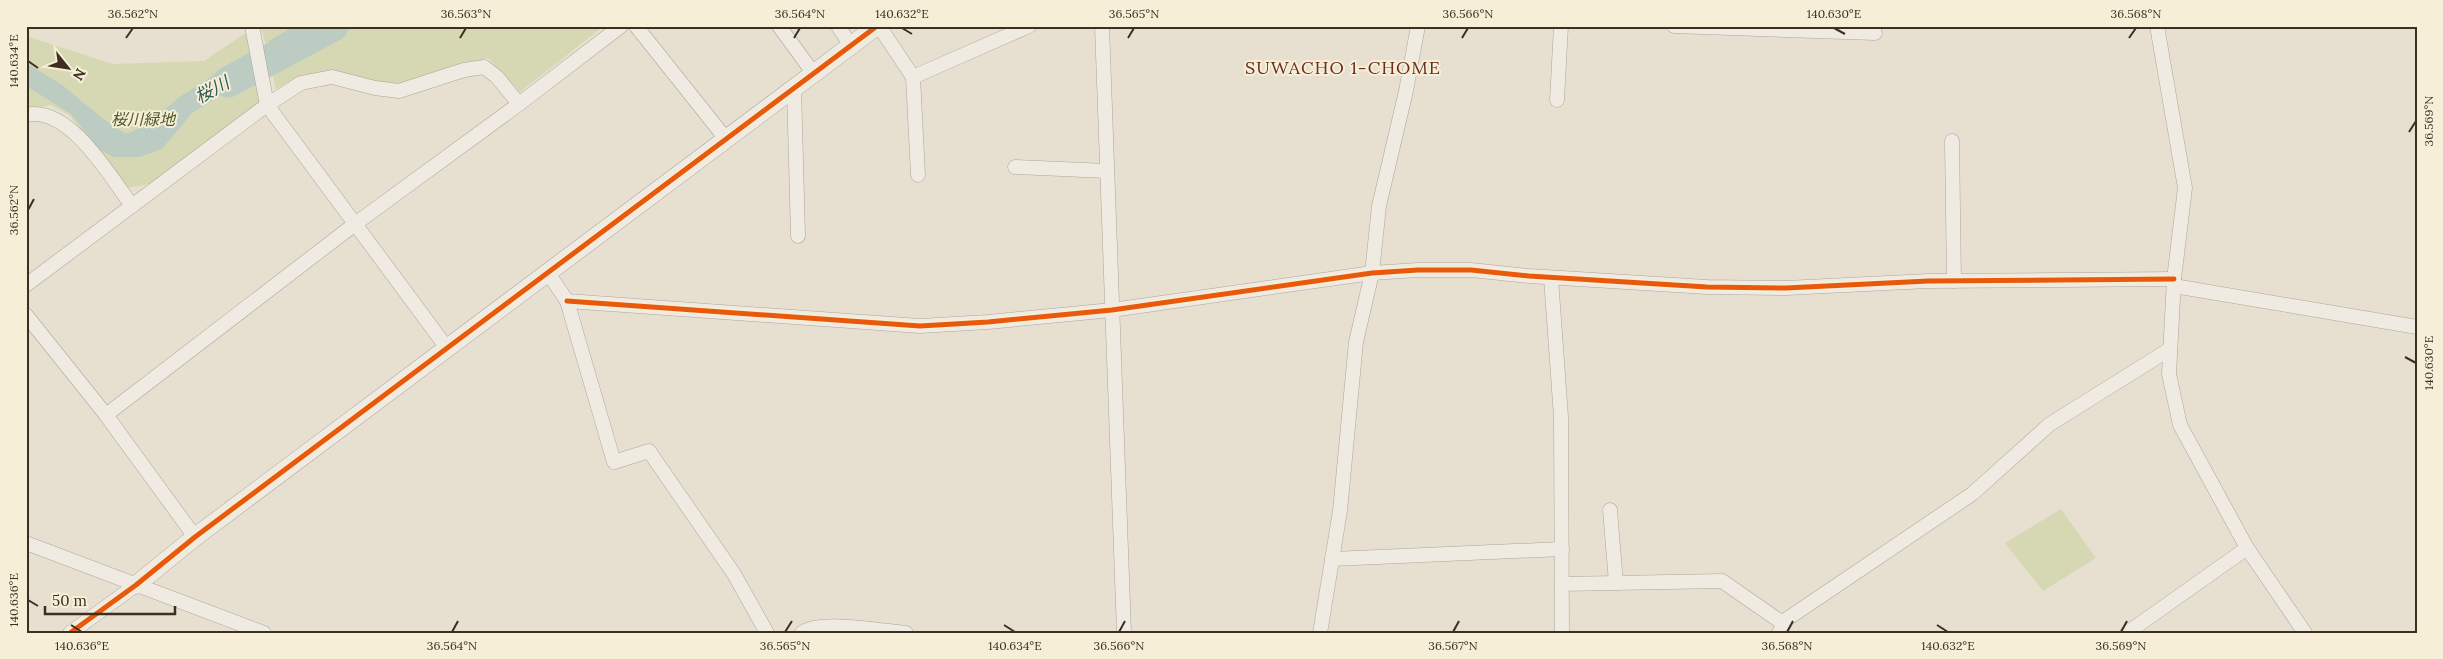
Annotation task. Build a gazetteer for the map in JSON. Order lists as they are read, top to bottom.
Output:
{
  "districts": ["SUWACHO 1-CHOME"],
  "water": ["桜川"],
  "parks": ["桜川緑地"],
  "scale_bar": "50 m",
  "north": "bottom right",
  "coordinates": [
    "36.562°N",
    "36.563°N",
    "36.564°N",
    "140.632°E",
    "36.565°N",
    "36.566°N",
    "140.630°E",
    "36.568°N",
    "140.634°E",
    "36.569°N",
    "140.636°E",
    "36.567°N"
  ]
}
